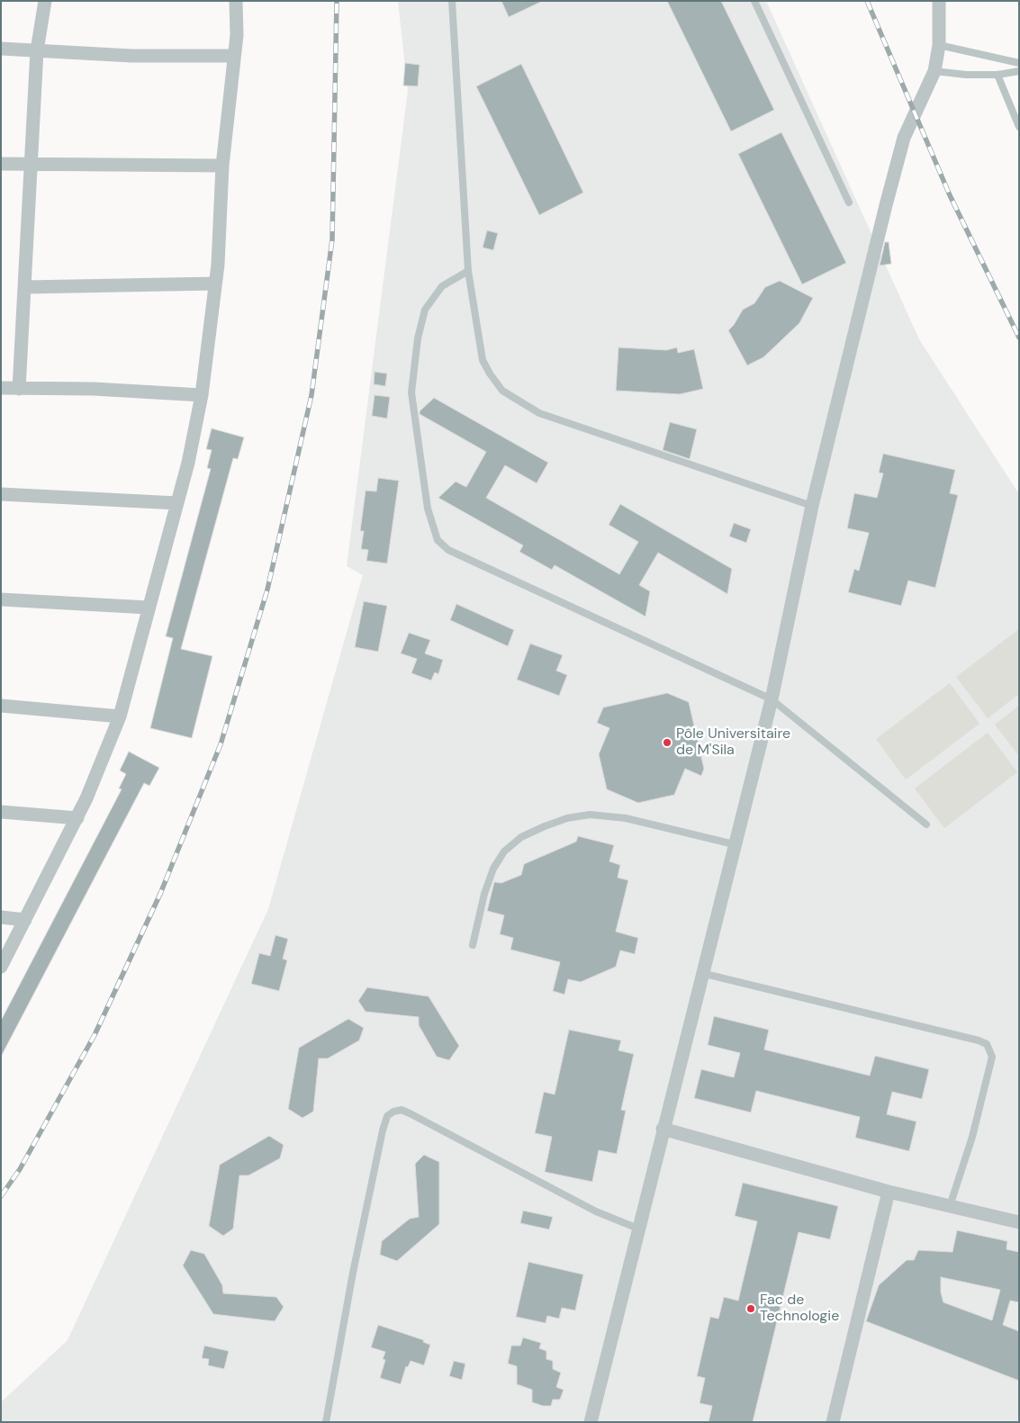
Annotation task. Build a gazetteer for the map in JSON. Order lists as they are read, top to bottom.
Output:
{
  "places": ["Pôle Universitaire de M'Sila", "Fac de Technologie"]
}
